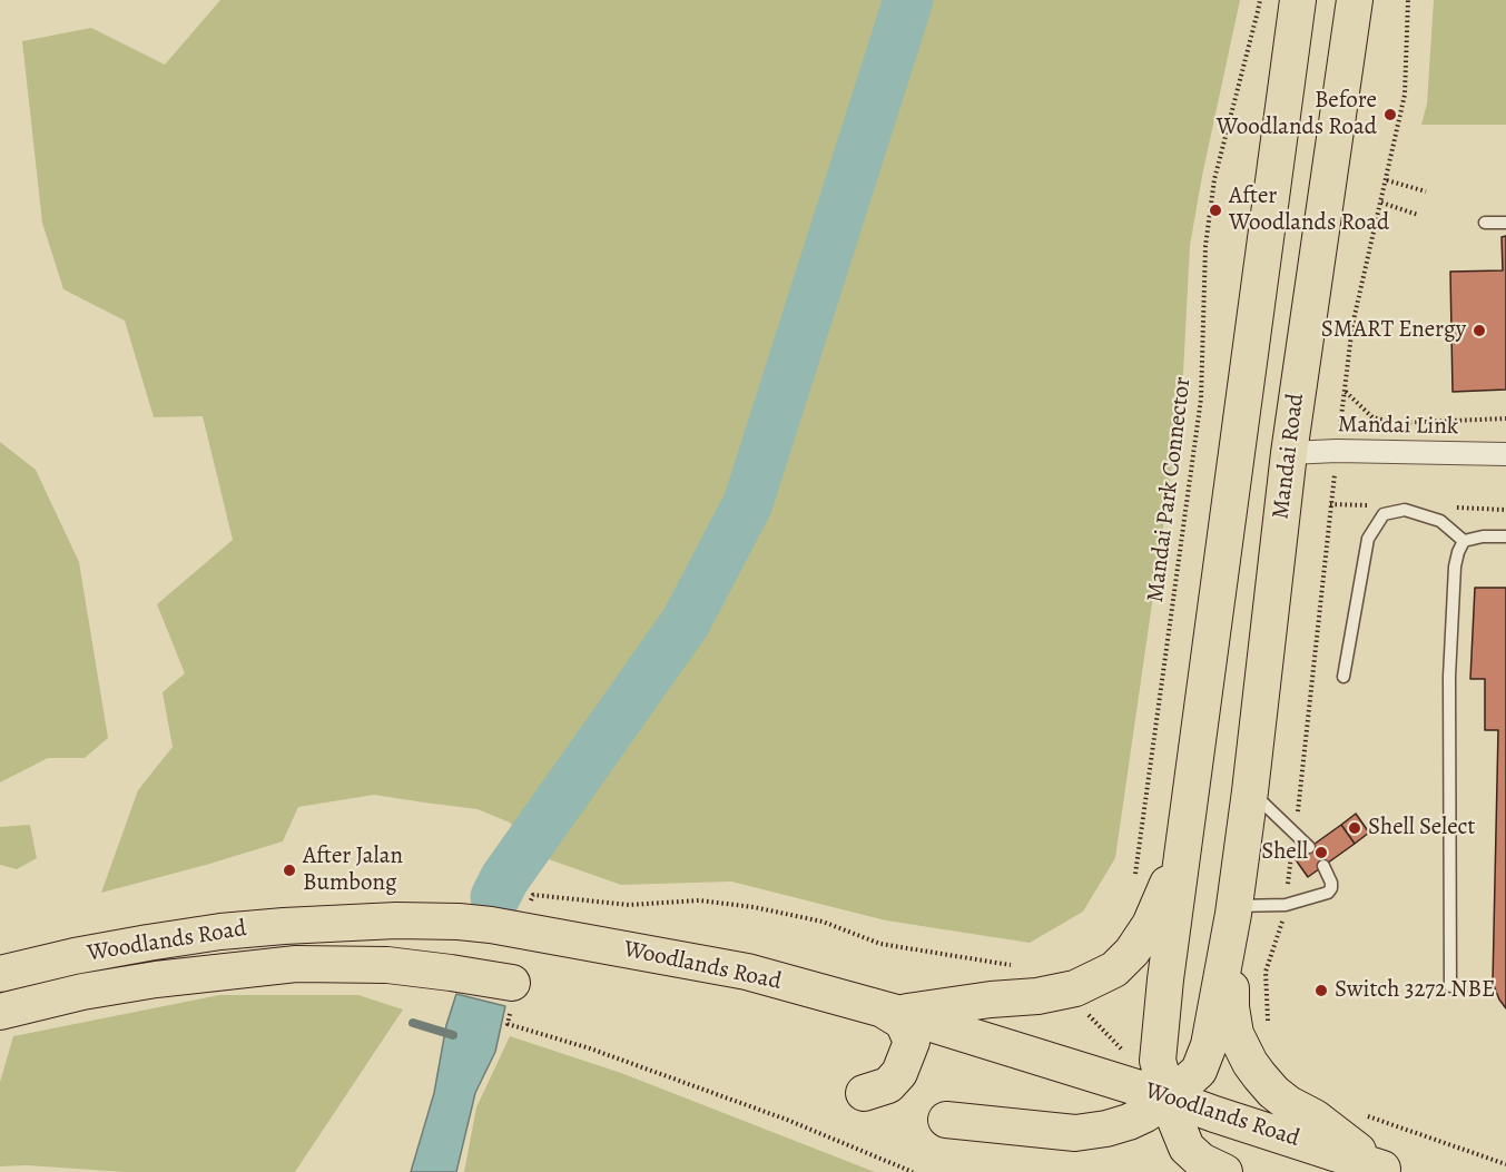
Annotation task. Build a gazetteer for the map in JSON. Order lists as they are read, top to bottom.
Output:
{
  "streets": {
    "main road": ["Mandai Road", "Woodlands Road"],
    "street": ["Mandai Link"],
    "path": ["Mandai Park Connector"]
  },
  "crossings": [
    ["Mandai Link", "Mandai Road"]
  ],
  "places": [
    "Before Woodlands Road",
    "After Woodlands Road",
    "SMART Energy",
    "Shell Select",
    "Shell",
    "After Jalan Bumbong",
    "Switch 3272 NBE"
  ]
}
